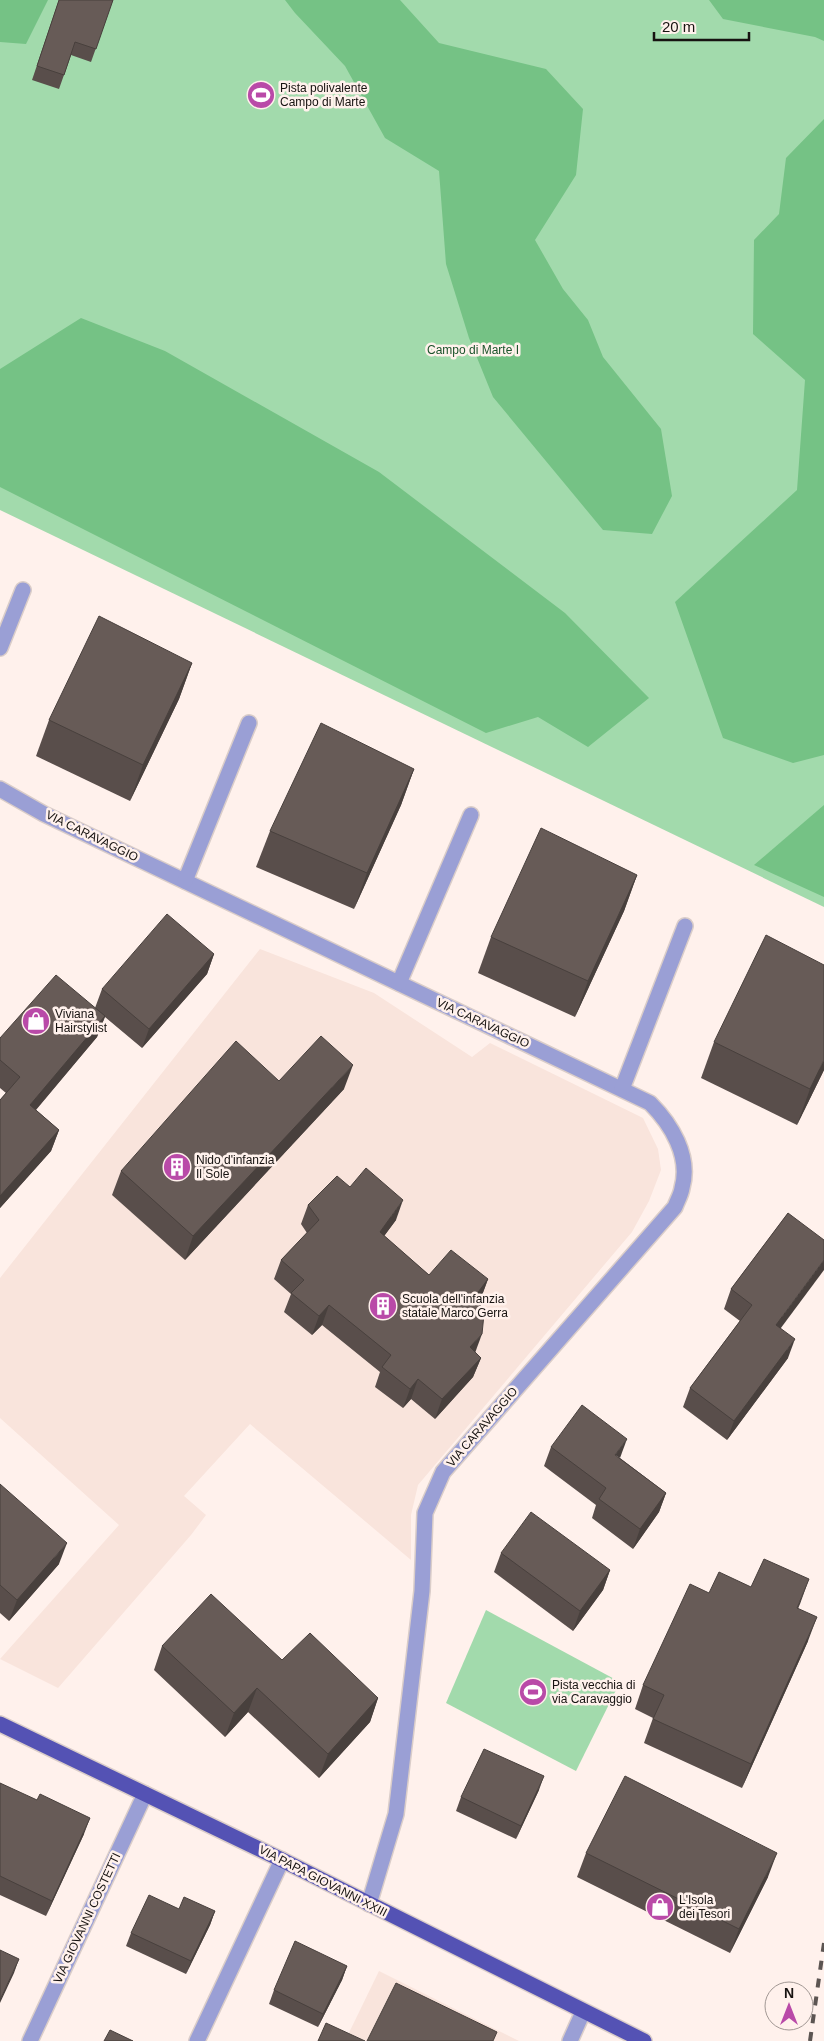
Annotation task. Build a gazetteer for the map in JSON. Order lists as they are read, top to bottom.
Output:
{
  "streets": {
    "main road": ["VIA PAPA GIOVANNI XXIII"],
    "street": ["VIA CARAVAGGIO", "VIA GIOVANNI COSTETTI"]
  },
  "crossings": [
    ["VIA CARAVAGGIO", "VIA PAPA GIOVANNI XXIII"],
    ["VIA PAPA GIOVANNI XXIII", "VIA GIOVANNI COSTETTI"]
  ],
  "parks": ["Campo di Marte I"],
  "places": {
    "sports": ["Pista polivalente Campo di Marte", "Pista vecchia di via Caravaggio"],
    "shop": ["Viviana Hairstylist", "L'Isola dei Tesori"],
    "building": ["Nido d'infanzia Il Sole", "Scuola dell'infanzia statale Marco Gerra"]
  },
  "scale_bar": "20 m",
  "north": "top"
}
